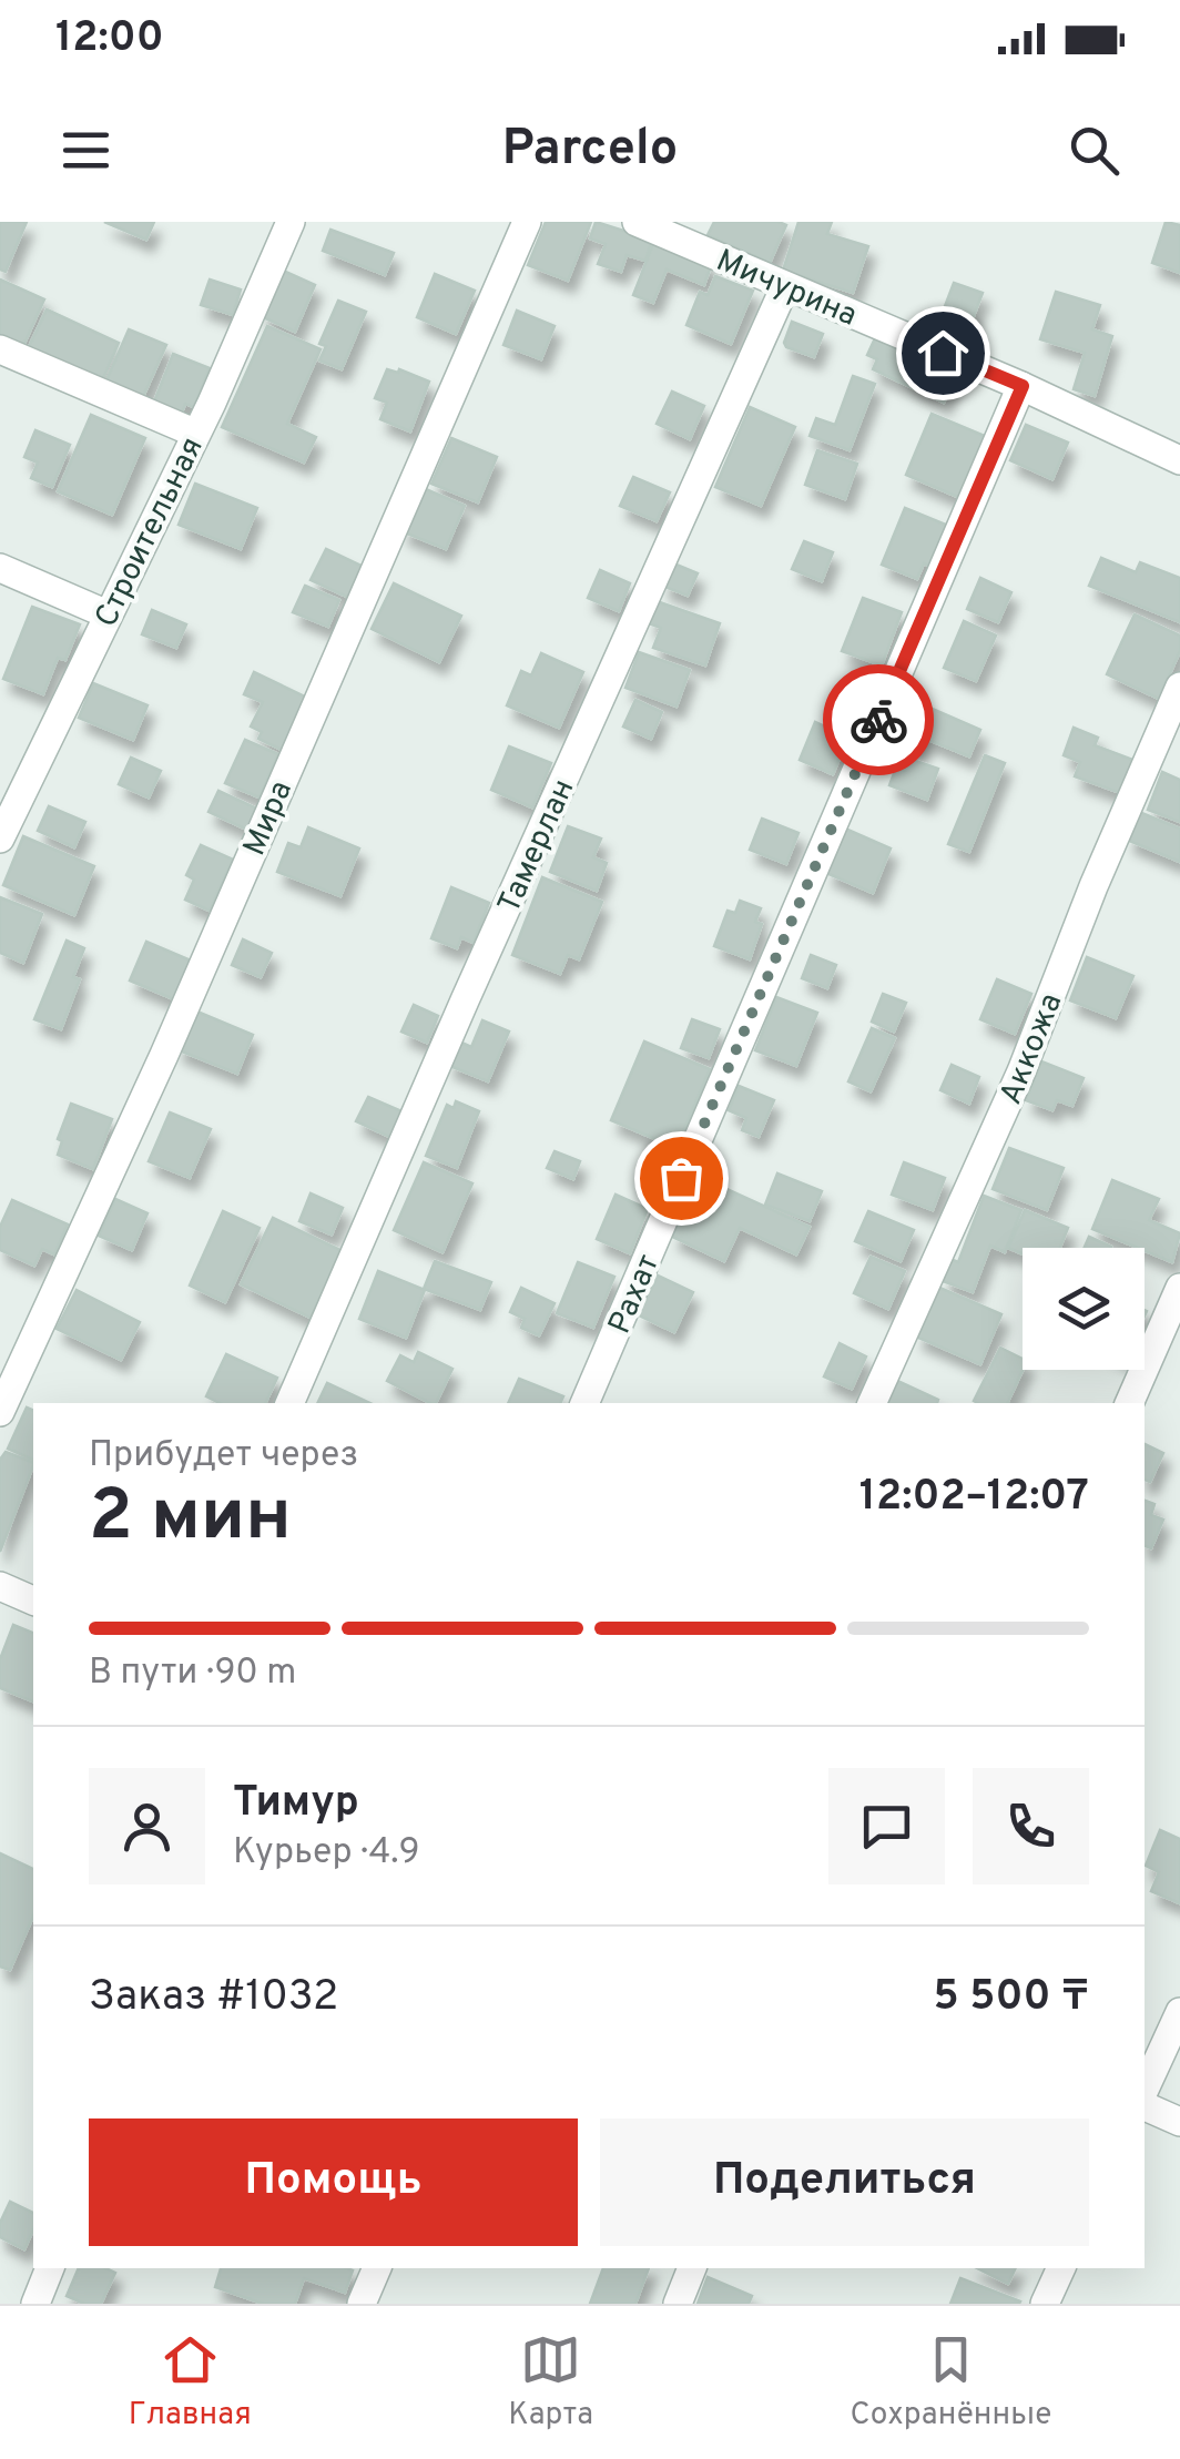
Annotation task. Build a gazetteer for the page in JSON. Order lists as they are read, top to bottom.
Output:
{
  "streets": {
    "street": [
      "Мичурина",
      "Строительная",
      "Мира",
      "Тамерлан",
      "Аккожа",
      "Рахат"
    ]
  },
  "crossings": [
    ["Мичурина", "Тамерлан"],
    ["Мичурина", "Рахат"]
  ],
  "page": {
    "status": "12:00",
    "header": "Parcelo",
    "heading": ["2 мин", "Прибудет через", "12:02–12:07"],
    "panel": [
      "Тимур",
      "Курьер · 4.9",
      "Заказ #1032",
      "5 500 ₸"
    ],
    "bar": "В пути · 90 m",
    "buttons": ["Помощь", "Поделиться"],
    "tabs": ["Главная", "Карта", "Сохранённые"]
  }
}
